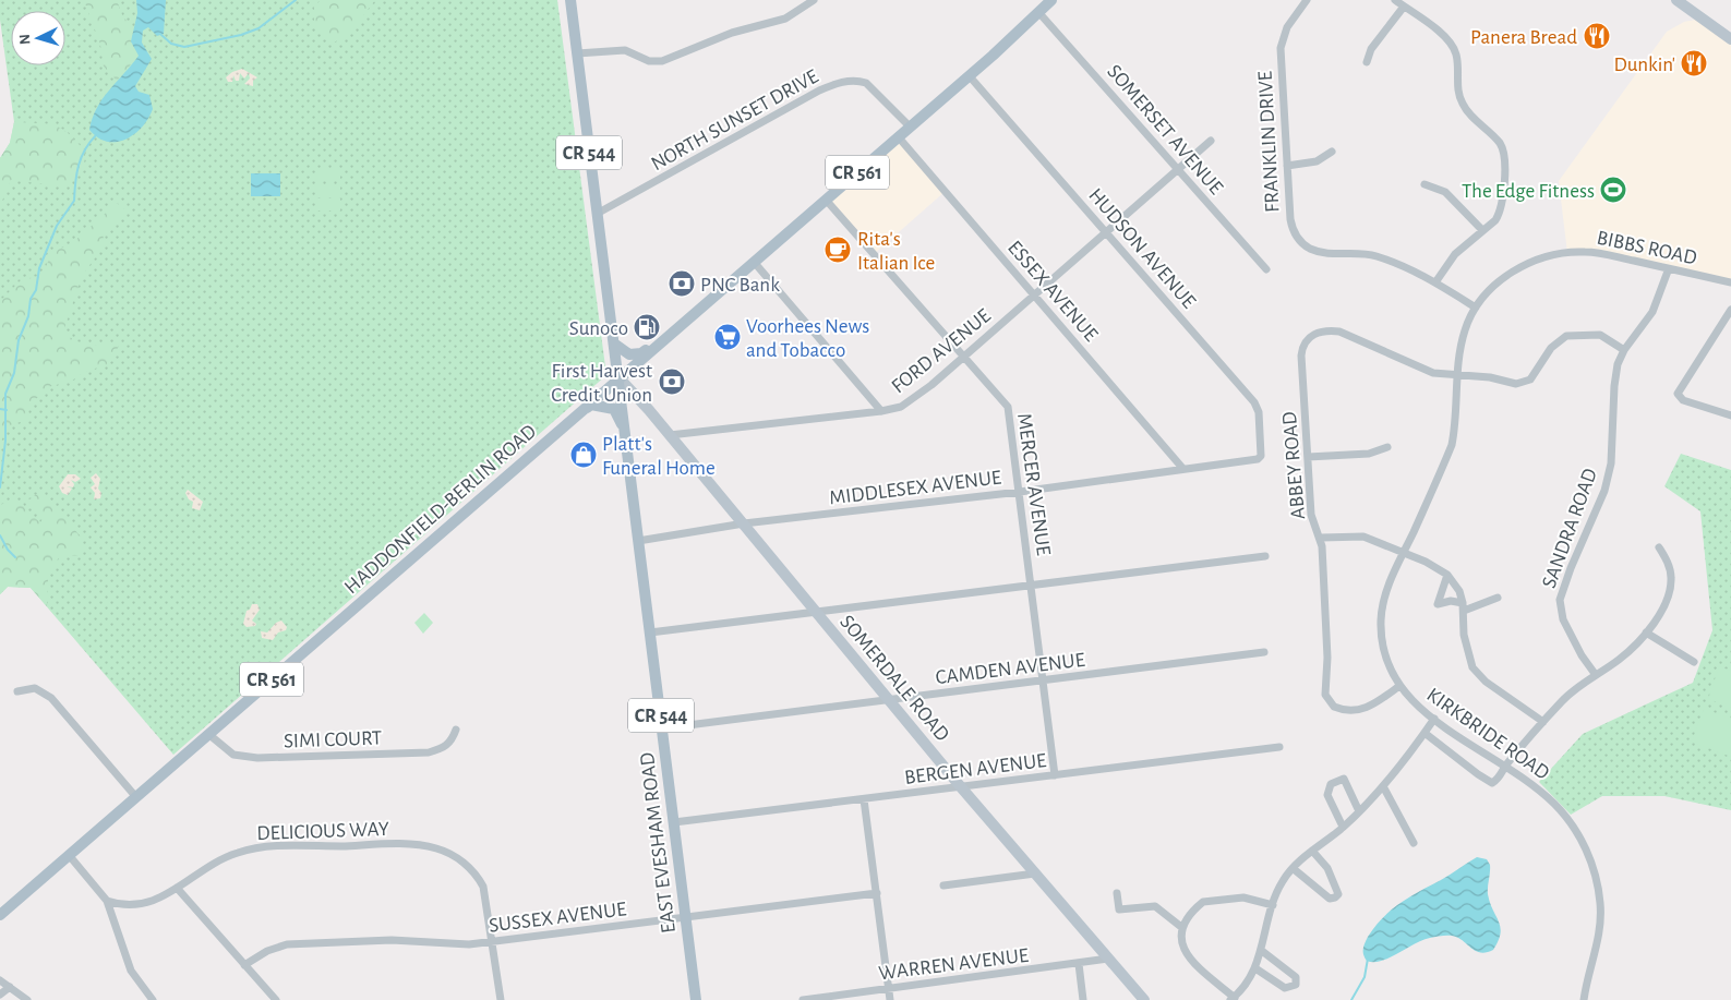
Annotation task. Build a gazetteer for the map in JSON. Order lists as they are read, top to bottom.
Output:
{
  "streets": {
    "main road": [
      "CR 544",
      "CR 561",
      "HADDONFIELD-BERLIN ROAD",
      "SOMERDALE ROAD",
      "EAST EVESHAM ROAD"
    ],
    "street": [
      "NORTH SUNSET DRIVE",
      "SOMERSET AVENUE",
      "FRANKLIN DRIVE",
      "BIBBS ROAD",
      "HUDSON AVENUE",
      "ESSEX AVENUE",
      "FORD AVENUE",
      "ABBEY ROAD",
      "MERCER AVENUE",
      "MIDDLESEX AVENUE",
      "SANDRA ROAD",
      "CAMDEN AVENUE",
      "KIRKBRIDE ROAD",
      "SIMI COURT",
      "BERGEN AVENUE",
      "DELICIOUS WAY",
      "SUSSEX AVENUE",
      "WARREN AVENUE"
    ]
  },
  "crossings": [
    ["NORTH SUNSET DRIVE", "HADDONFIELD-BERLIN ROAD"],
    ["NORTH SUNSET DRIVE", "EAST EVESHAM ROAD"],
    ["SOMERSET AVENUE", "FORD AVENUE"],
    ["SOMERSET AVENUE", "HADDONFIELD-BERLIN ROAD"],
    ["FRANKLIN DRIVE", "BIBBS ROAD"],
    ["FRANKLIN DRIVE", "KIRKBRIDE ROAD"],
    ["BIBBS ROAD", "SANDRA ROAD"],
    ["BIBBS ROAD", "KIRKBRIDE ROAD"],
    ["HUDSON AVENUE", "FORD AVENUE"],
    ["HUDSON AVENUE", "MIDDLESEX AVENUE"],
    ["HUDSON AVENUE", "HADDONFIELD-BERLIN ROAD"],
    ["ESSEX AVENUE", "FORD AVENUE"],
    ["ESSEX AVENUE", "MIDDLESEX AVENUE"],
    ["ESSEX AVENUE", "HADDONFIELD-BERLIN ROAD"],
    ["FORD AVENUE", "MERCER AVENUE"],
    ["FORD AVENUE", "SOMERDALE ROAD"],
    ["ABBEY ROAD", "KIRKBRIDE ROAD"],
    ["MERCER AVENUE", "MIDDLESEX AVENUE"],
    ["MERCER AVENUE", "HADDONFIELD-BERLIN ROAD"],
    ["MERCER AVENUE", "CAMDEN AVENUE"],
    ["MERCER AVENUE", "BERGEN AVENUE"],
    ["MIDDLESEX AVENUE", "SOMERDALE ROAD"],
    ["MIDDLESEX AVENUE", "EAST EVESHAM ROAD"],
    ["HADDONFIELD-BERLIN ROAD", "SOMERDALE ROAD"],
    ["HADDONFIELD-BERLIN ROAD", "SIMI COURT"],
    ["HADDONFIELD-BERLIN ROAD", "EAST EVESHAM ROAD"],
    ["CAMDEN AVENUE", "SOMERDALE ROAD"],
    ["CAMDEN AVENUE", "EAST EVESHAM ROAD"],
    ["SOMERDALE ROAD", "BERGEN AVENUE"],
    ["SOMERDALE ROAD", "EAST EVESHAM ROAD"],
    ["SOMERDALE ROAD", "WARREN AVENUE"],
    ["BERGEN AVENUE", "EAST EVESHAM ROAD"],
    ["DELICIOUS WAY", "SUSSEX AVENUE"],
    ["EAST EVESHAM ROAD", "SUSSEX AVENUE"]
  ],
  "places": {
    "restaurant": ["Panera Bread", "Dunkin'"],
    "sports": ["The Edge Fitness"],
    "cafe": ["Rita's Italian Ice"],
    "bank": ["PNC Bank", "First Harvest Credit Union"],
    "fuel station": ["Sunoco"],
    "supermarket": ["Voorhees News and Tobacco"],
    "shop": ["Platt's Funeral Home"]
  },
  "north": "left"
}
